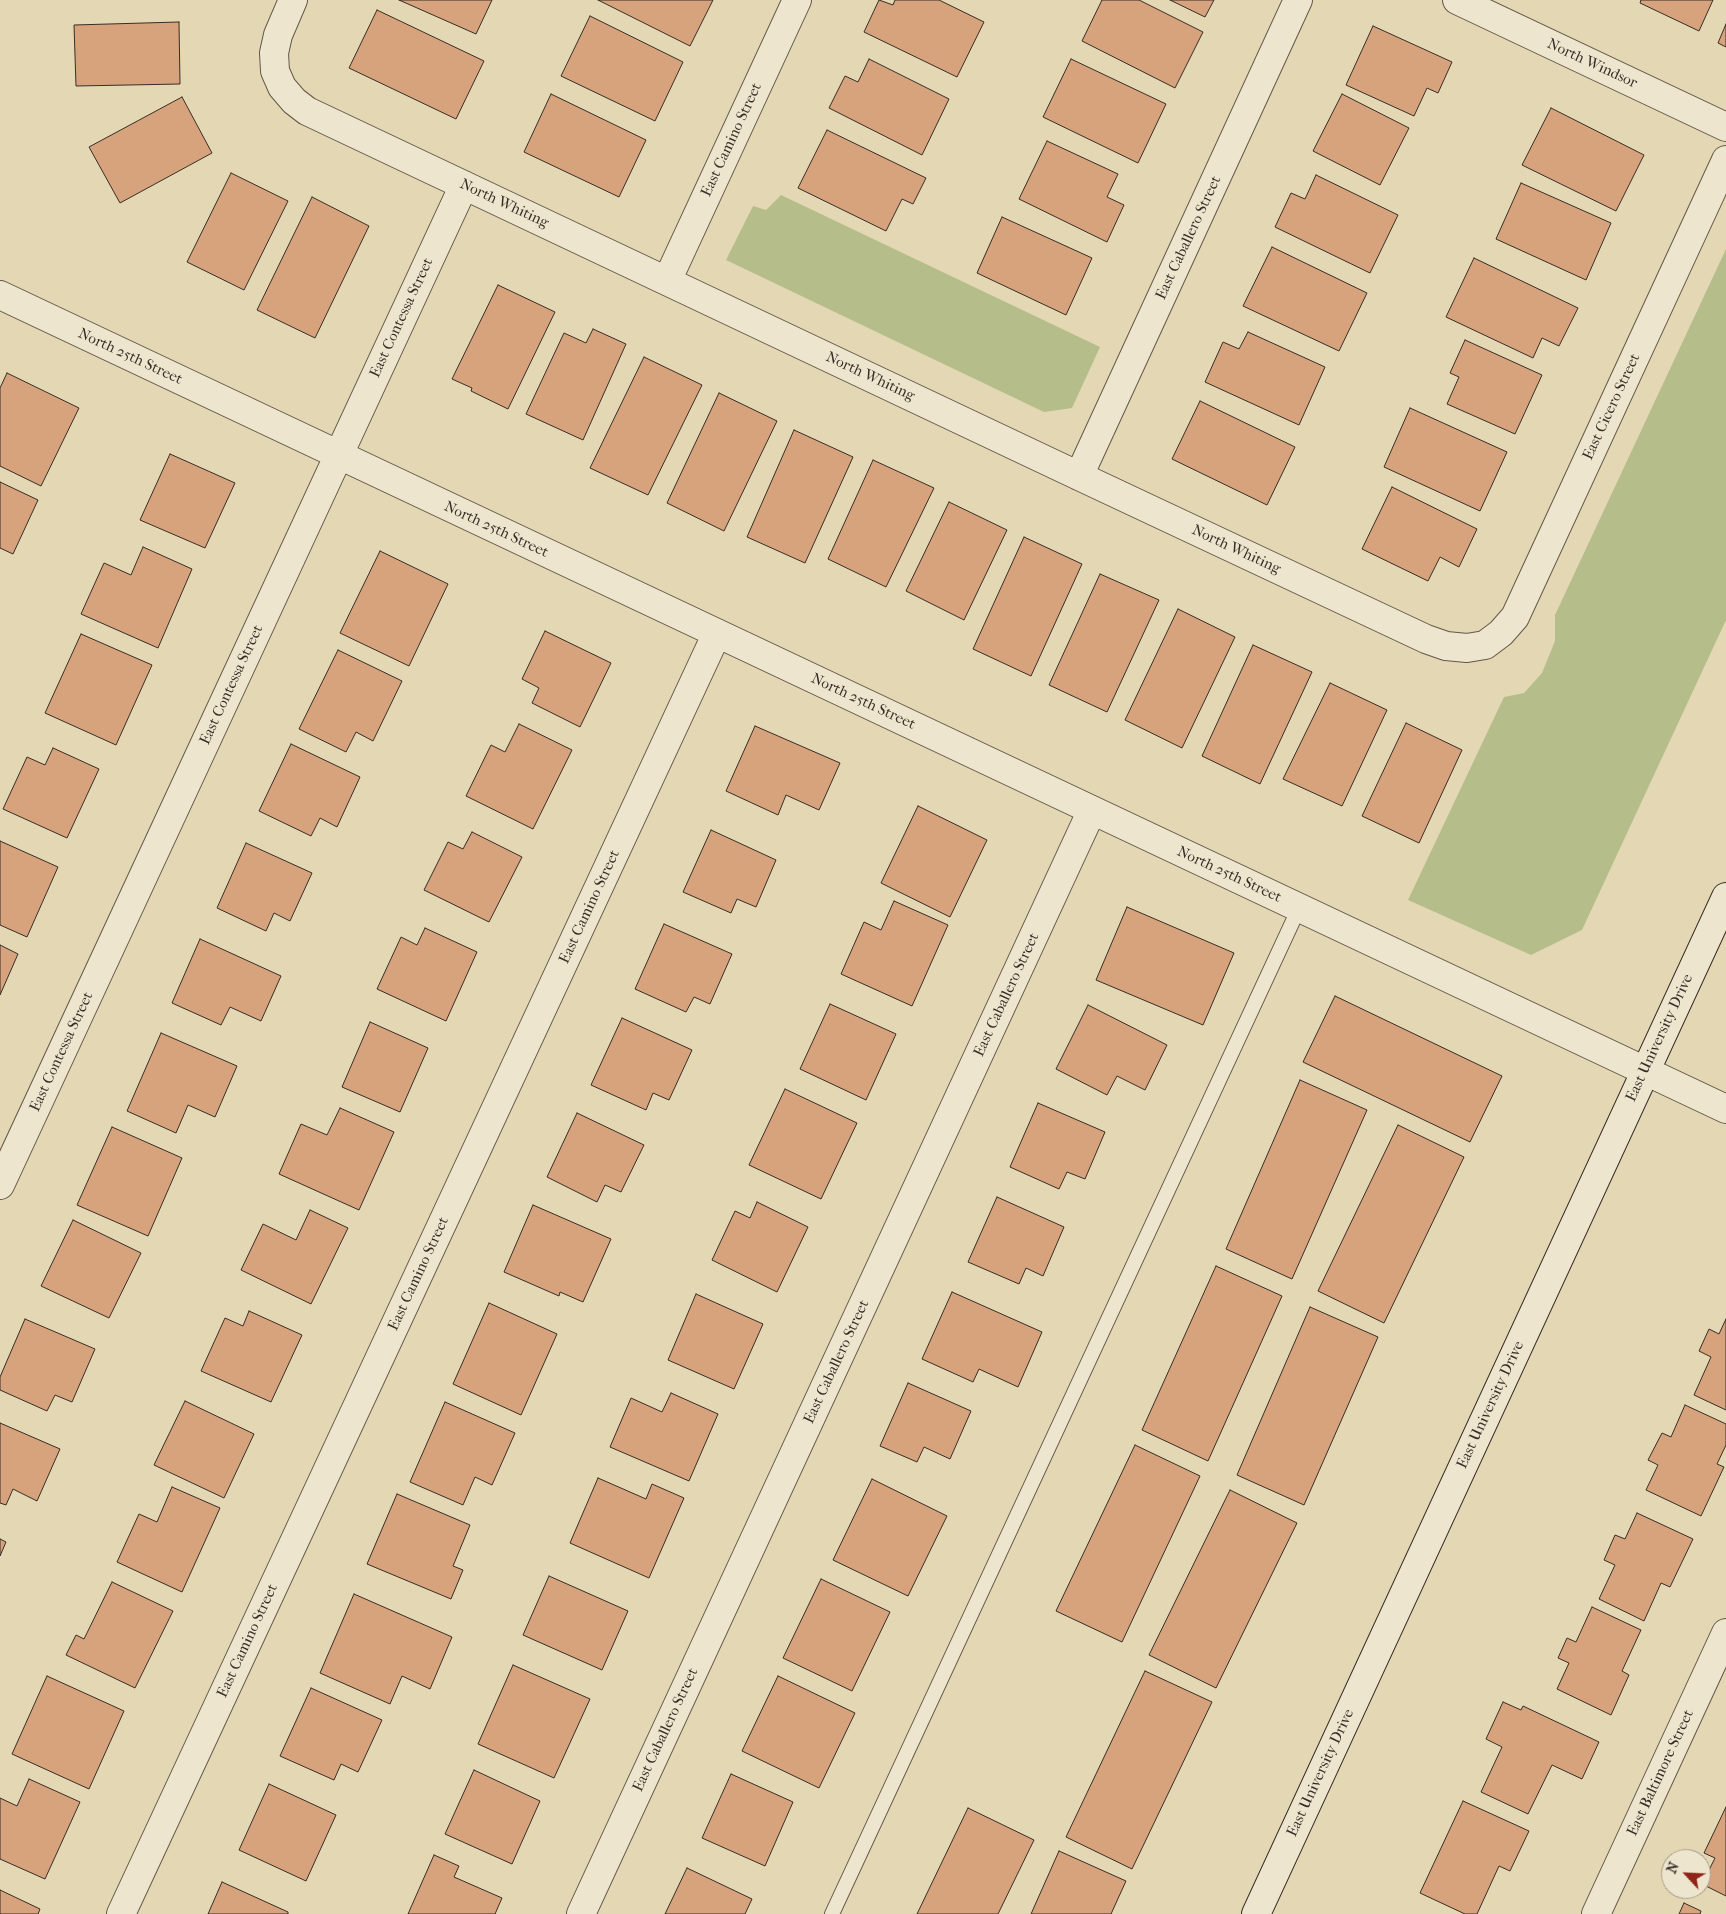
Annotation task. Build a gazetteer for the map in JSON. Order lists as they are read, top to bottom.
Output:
{
  "streets": {
    "street": [
      "North Windsor",
      "East Camino Street",
      "North Whiting",
      "East Caballero Street",
      "East Contessa Street",
      "North 25th Street",
      "East Cicero Street",
      "East University Drive",
      "East Baltimore Street"
    ]
  },
  "crossings": [
    ["East Camino Street", "North Whiting"],
    ["East Camino Street", "North 25th Street"],
    ["North Whiting", "East Caballero Street"],
    ["North Whiting", "East Contessa Street"],
    ["North Whiting", "East Cicero Street"],
    ["East Caballero Street", "North 25th Street"],
    ["East Contessa Street", "North 25th Street"],
    ["North 25th Street", "East University Drive"]
  ],
  "north": "top left"
}
